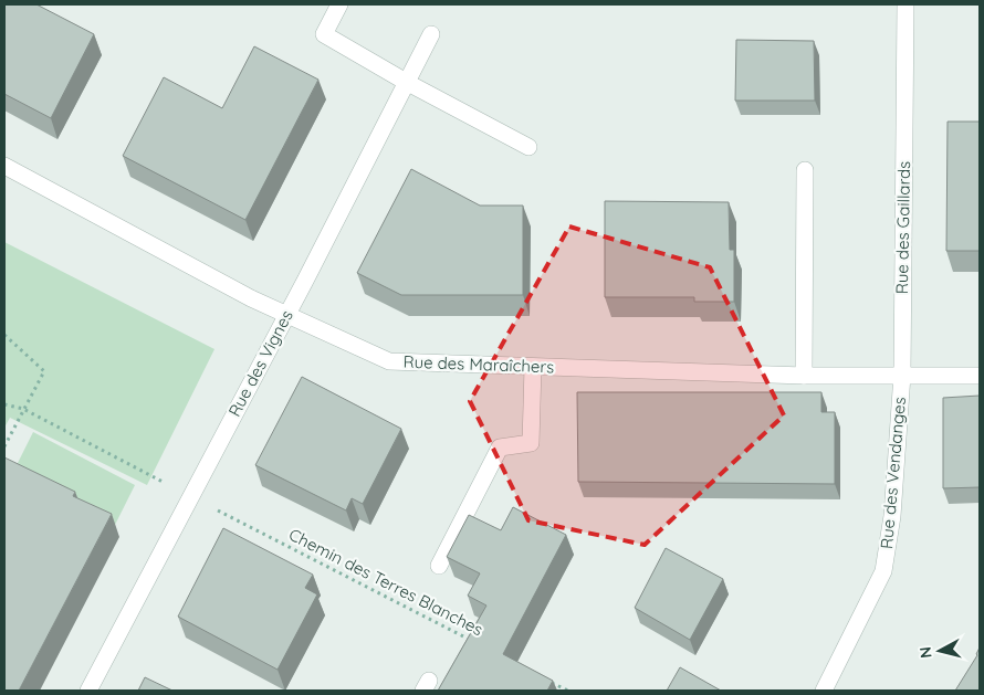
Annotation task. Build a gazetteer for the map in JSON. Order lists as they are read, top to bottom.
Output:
{
  "streets": {
    "street": [
      "Rue des Gaillards",
      "Rue des Vignes",
      "Rue des Maraîchers",
      "Rue des Vendanges"
    ],
    "path": ["Chemin des Terres Blanches"]
  },
  "crossings": [
    ["Rue des Gaillards", "Rue des Maraîchers"],
    ["Rue des Gaillards", "Rue des Vendanges"],
    ["Rue des Vignes", "Rue des Maraîchers"],
    ["Rue des Vignes", "Chemin des Terres Blanches"],
    ["Rue des Maraîchers", "Rue des Vendanges"]
  ],
  "north": "left"
}
